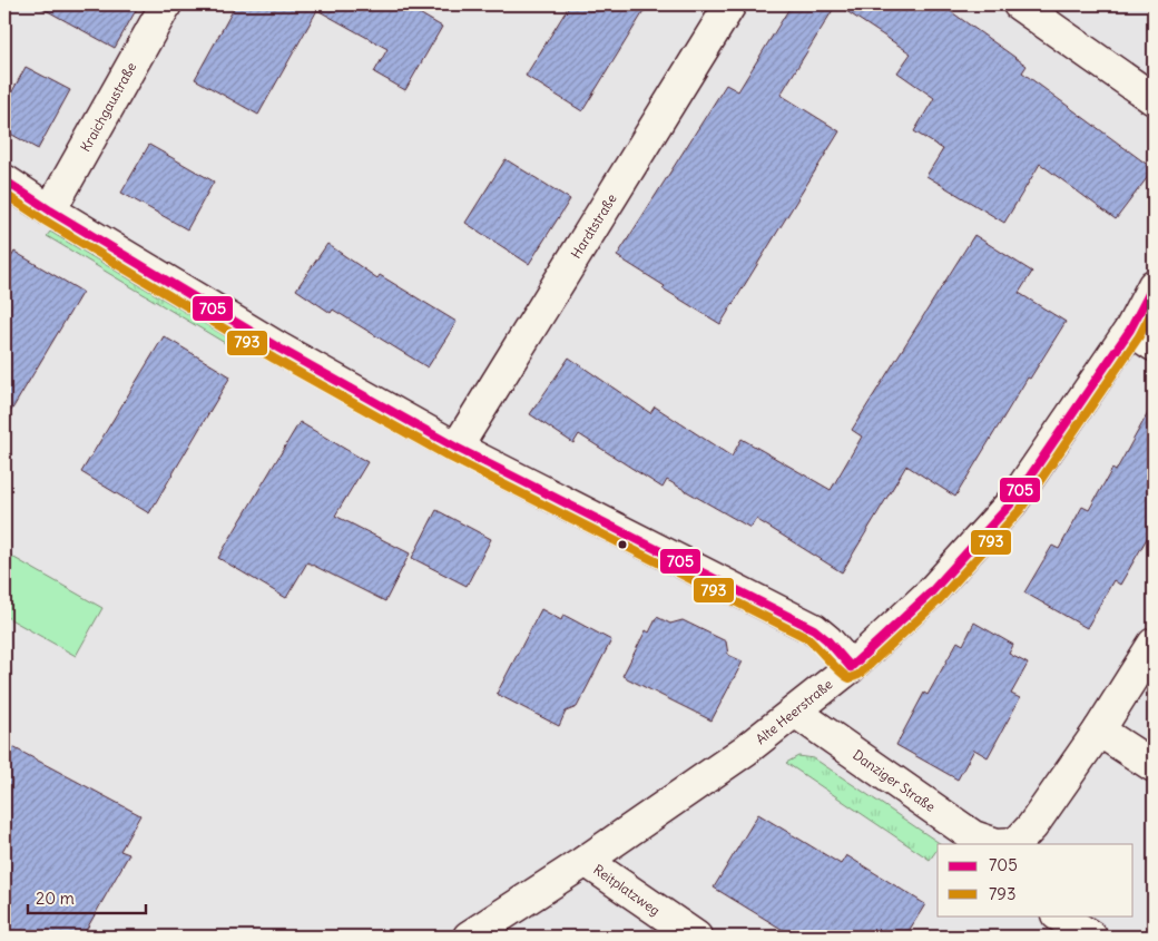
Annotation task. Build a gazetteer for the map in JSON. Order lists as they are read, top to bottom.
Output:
{
  "streets": {
    "street": [
      "Kraichgaustraße",
      "Hardtstraße",
      "Alte Heerstraße",
      "Danziger Straße",
      "Reitplatzweg"
    ]
  },
  "crossings": [
    ["Alte Heerstraße", "Danziger Straße"],
    ["Alte Heerstraße", "Reitplatzweg"]
  ],
  "lines": ["transit line 705", "transit line 793"],
  "legend": ["705", "793"],
  "scale_bar": "20 m"
}
